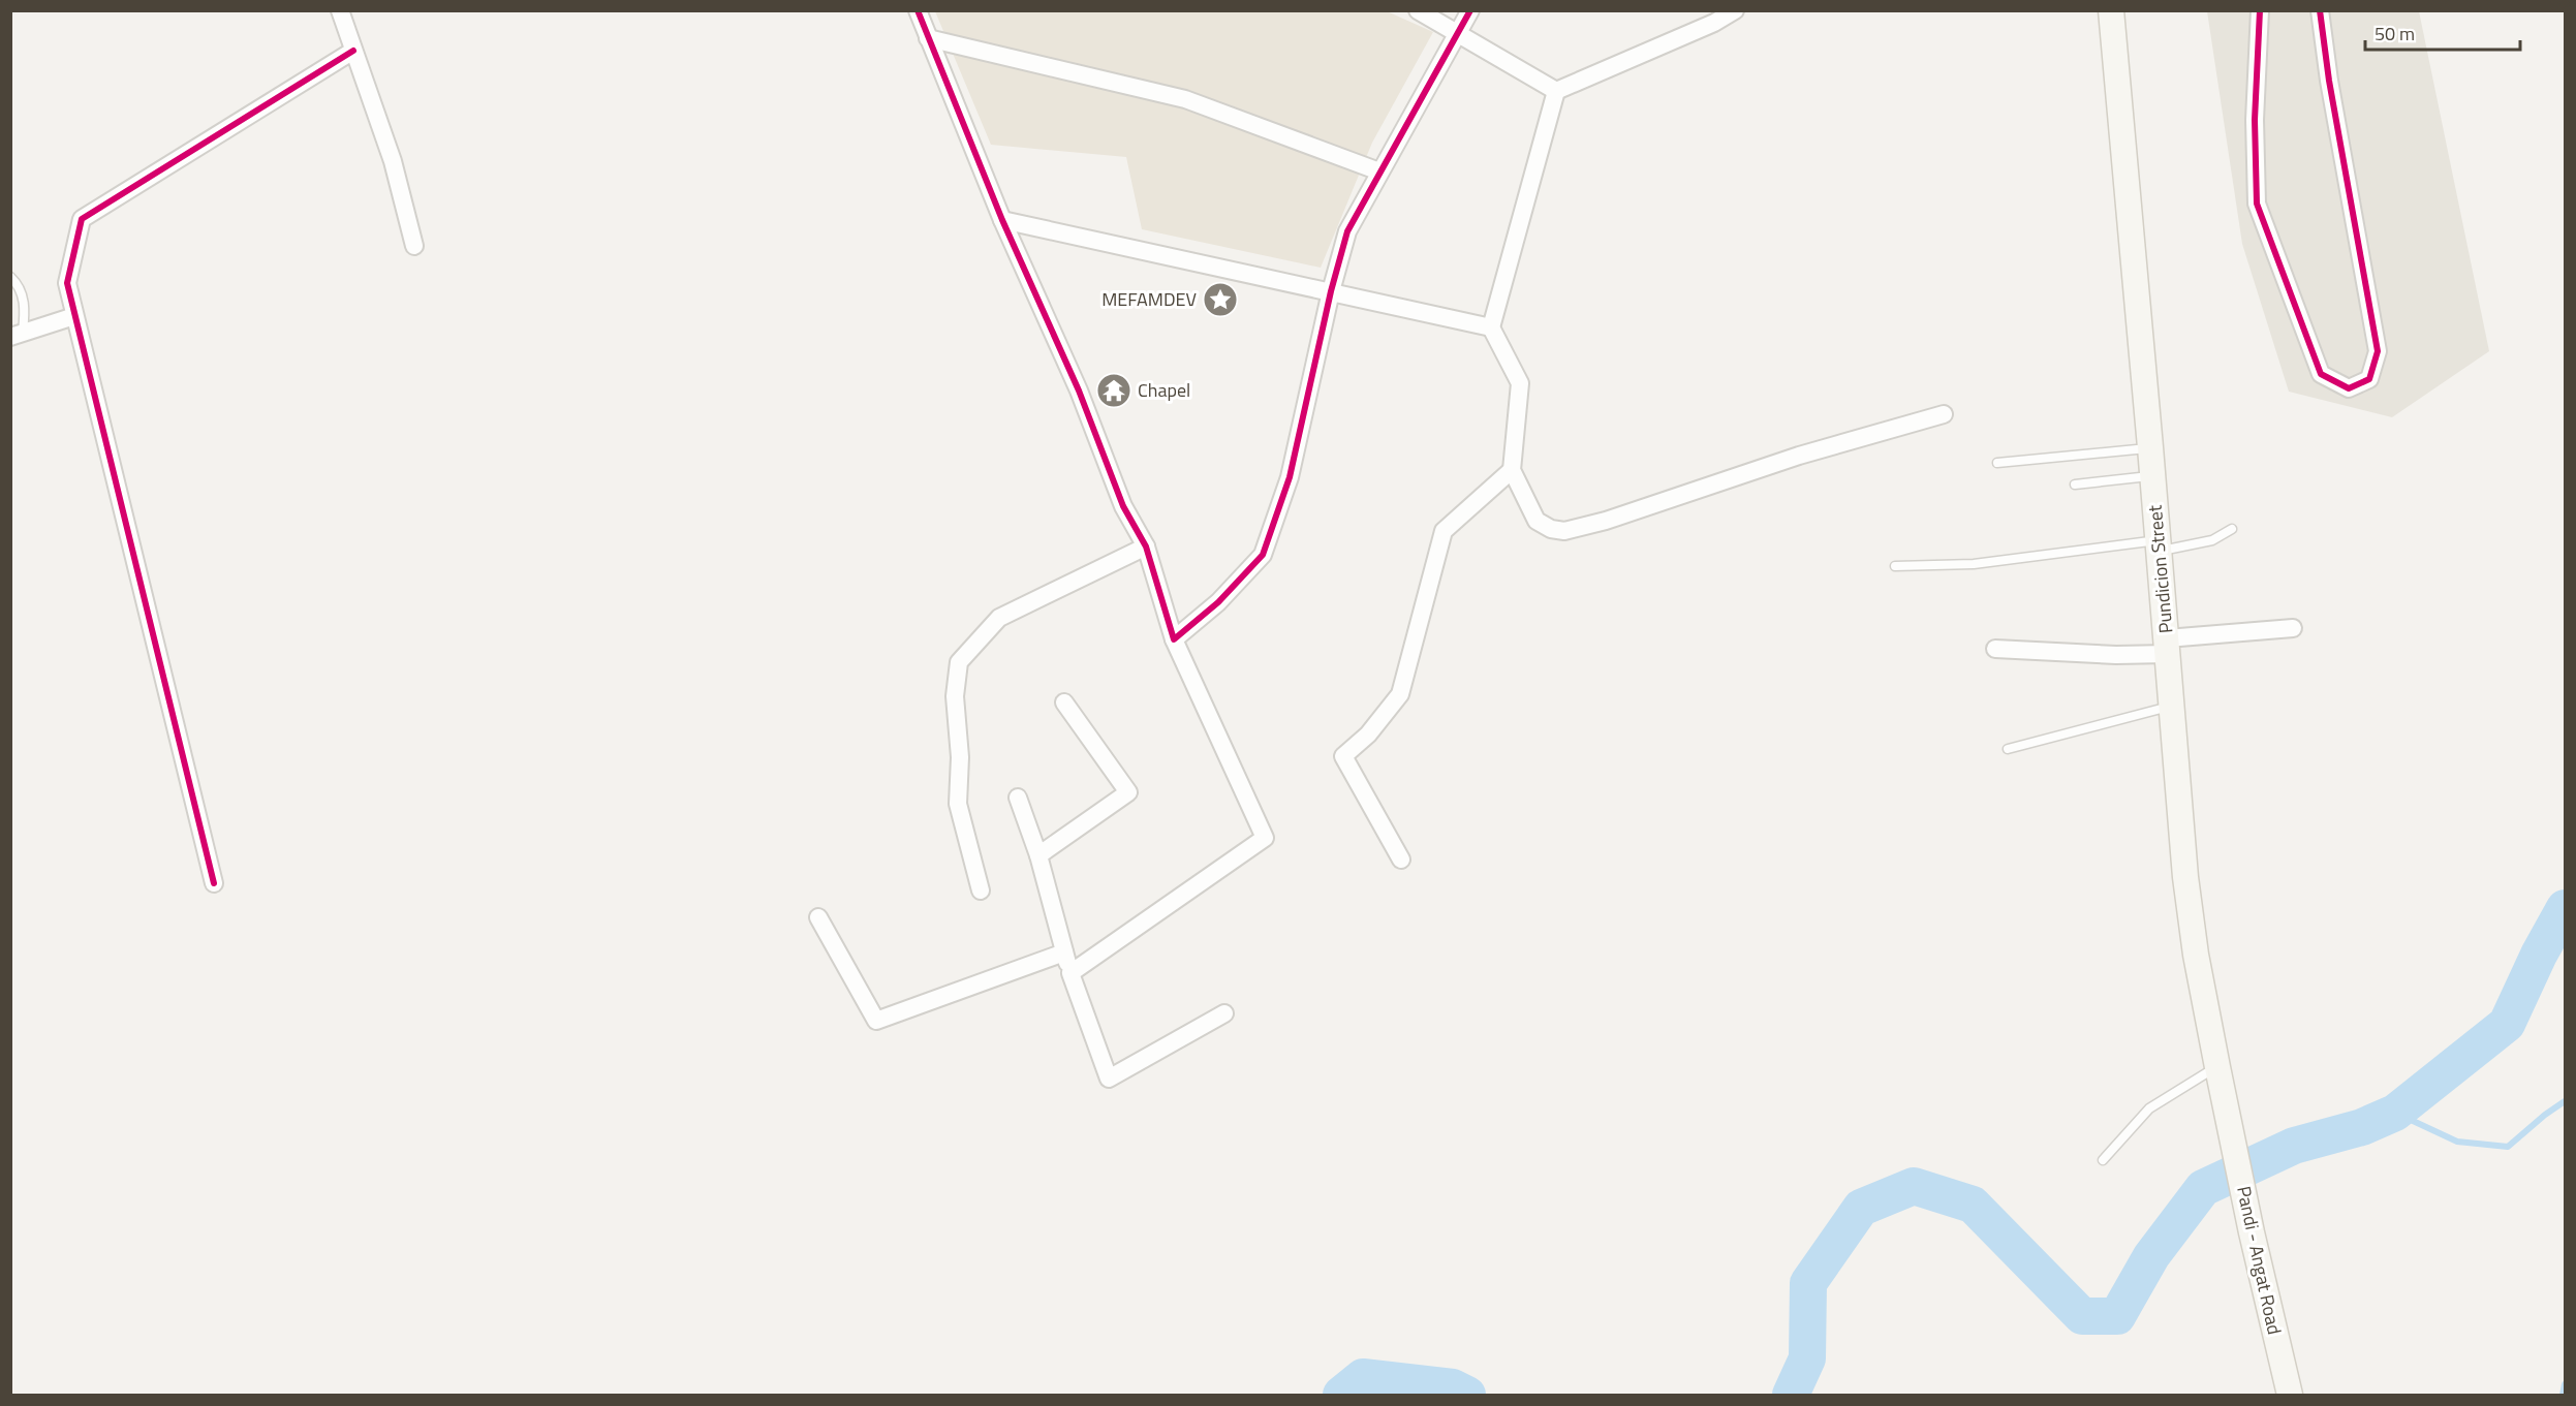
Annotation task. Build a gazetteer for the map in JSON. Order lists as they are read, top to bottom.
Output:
{
  "streets": {
    "main road": ["Pundicion Street", "Pandi - Angat Road"]
  },
  "crossings": [
    ["Pundicion Street", "Pandi - Angat Road"]
  ],
  "places": {
    "place": ["MEFAMDEV"],
    "temple": ["Chapel"]
  },
  "scale_bar": "50 m"
}
